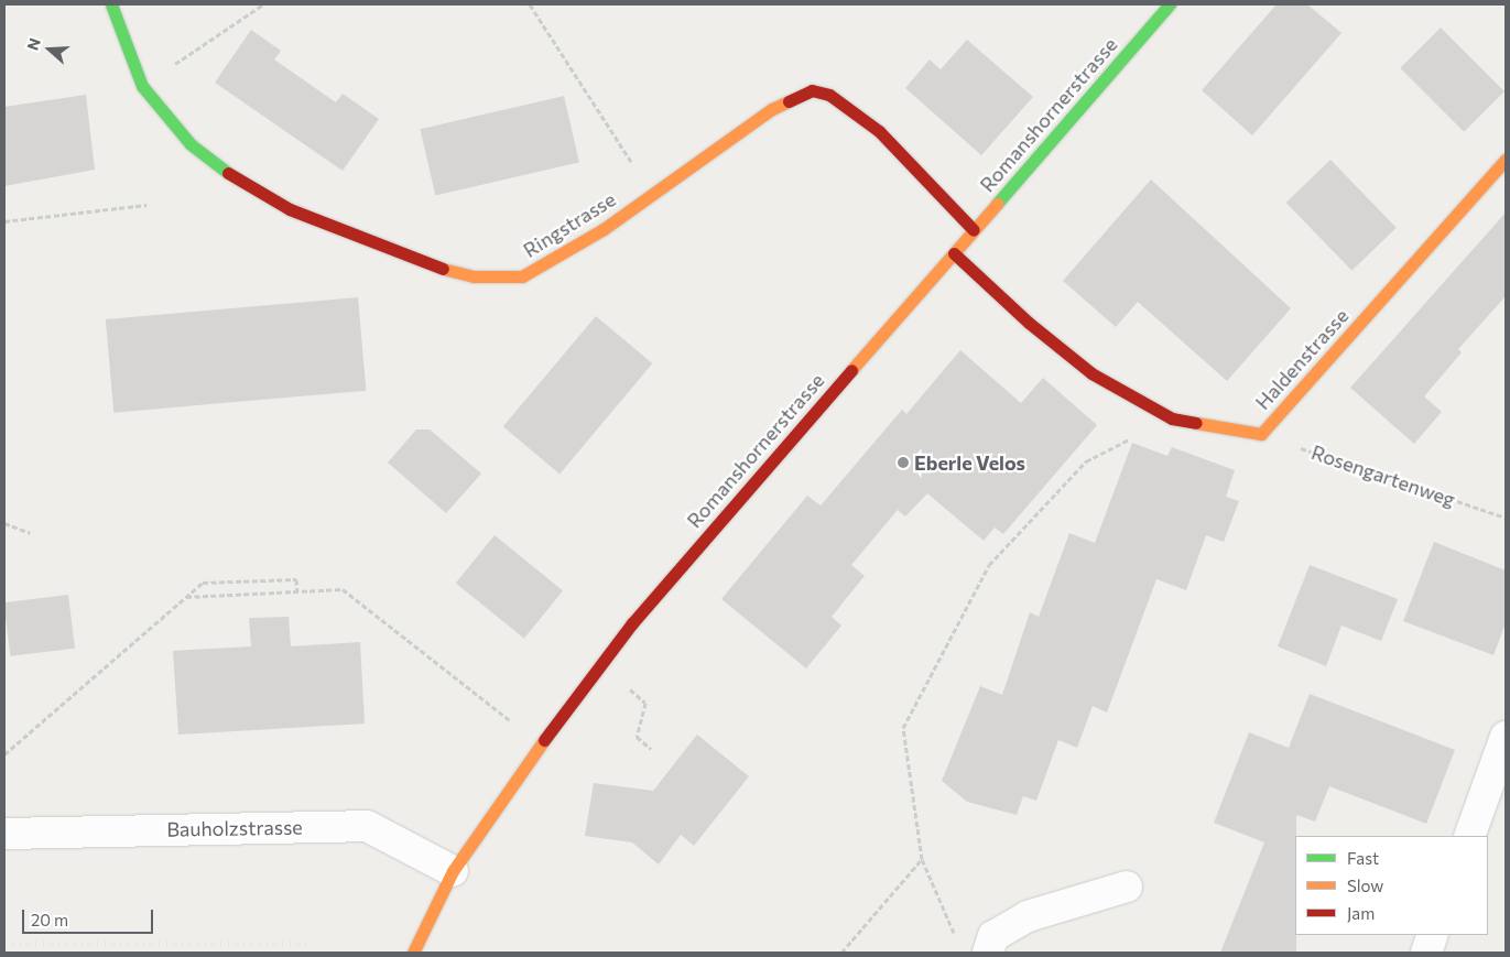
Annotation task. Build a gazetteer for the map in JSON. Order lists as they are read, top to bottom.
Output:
{
  "streets": {
    "street": [
      "Romanshornerstrasse",
      "Ringstrasse",
      "Haldenstrasse",
      "Bauholzstrasse"
    ],
    "path": ["Rosengartenweg"]
  },
  "crossings": [
    ["Romanshornerstrasse", "Ringstrasse"],
    ["Romanshornerstrasse", "Haldenstrasse"],
    ["Romanshornerstrasse", "Bauholzstrasse"],
    ["Haldenstrasse", "Rosengartenweg"]
  ],
  "places": ["Eberle Velos"],
  "legend": ["Fast", "Slow", "Jam"],
  "scale_bar": "20 m",
  "north": "left"
}
